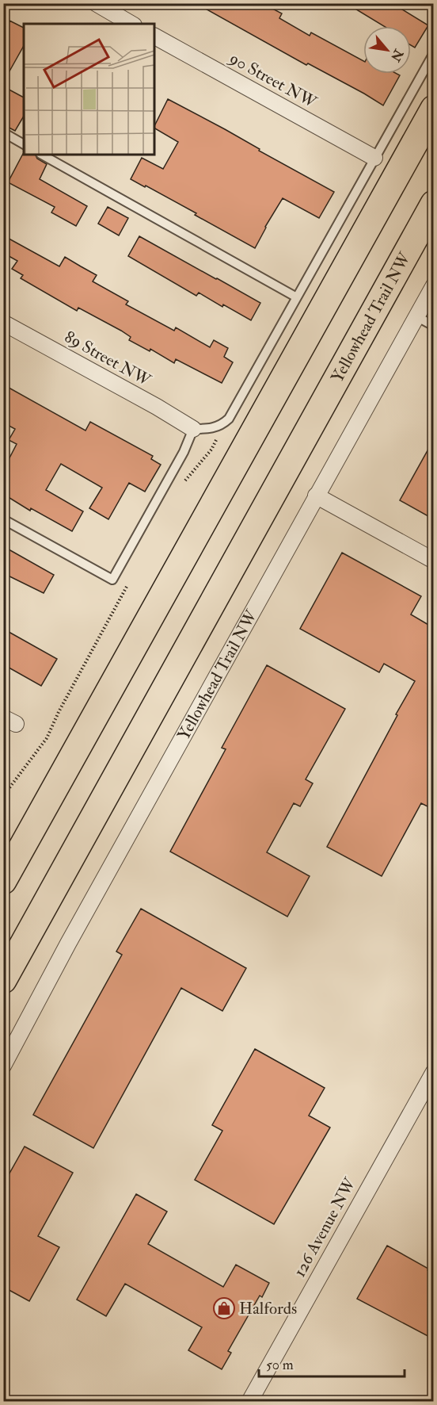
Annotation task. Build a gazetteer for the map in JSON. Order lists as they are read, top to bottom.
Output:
{
  "streets": {
    "highway": ["Yellowhead Trail NW"],
    "street": ["90 Street NW", "89 Street NW", "126 Avenue NW"]
  },
  "places": {
    "shop": ["Halfords"]
  },
  "scale_bar": "50 m",
  "north": "bottom right"
}
